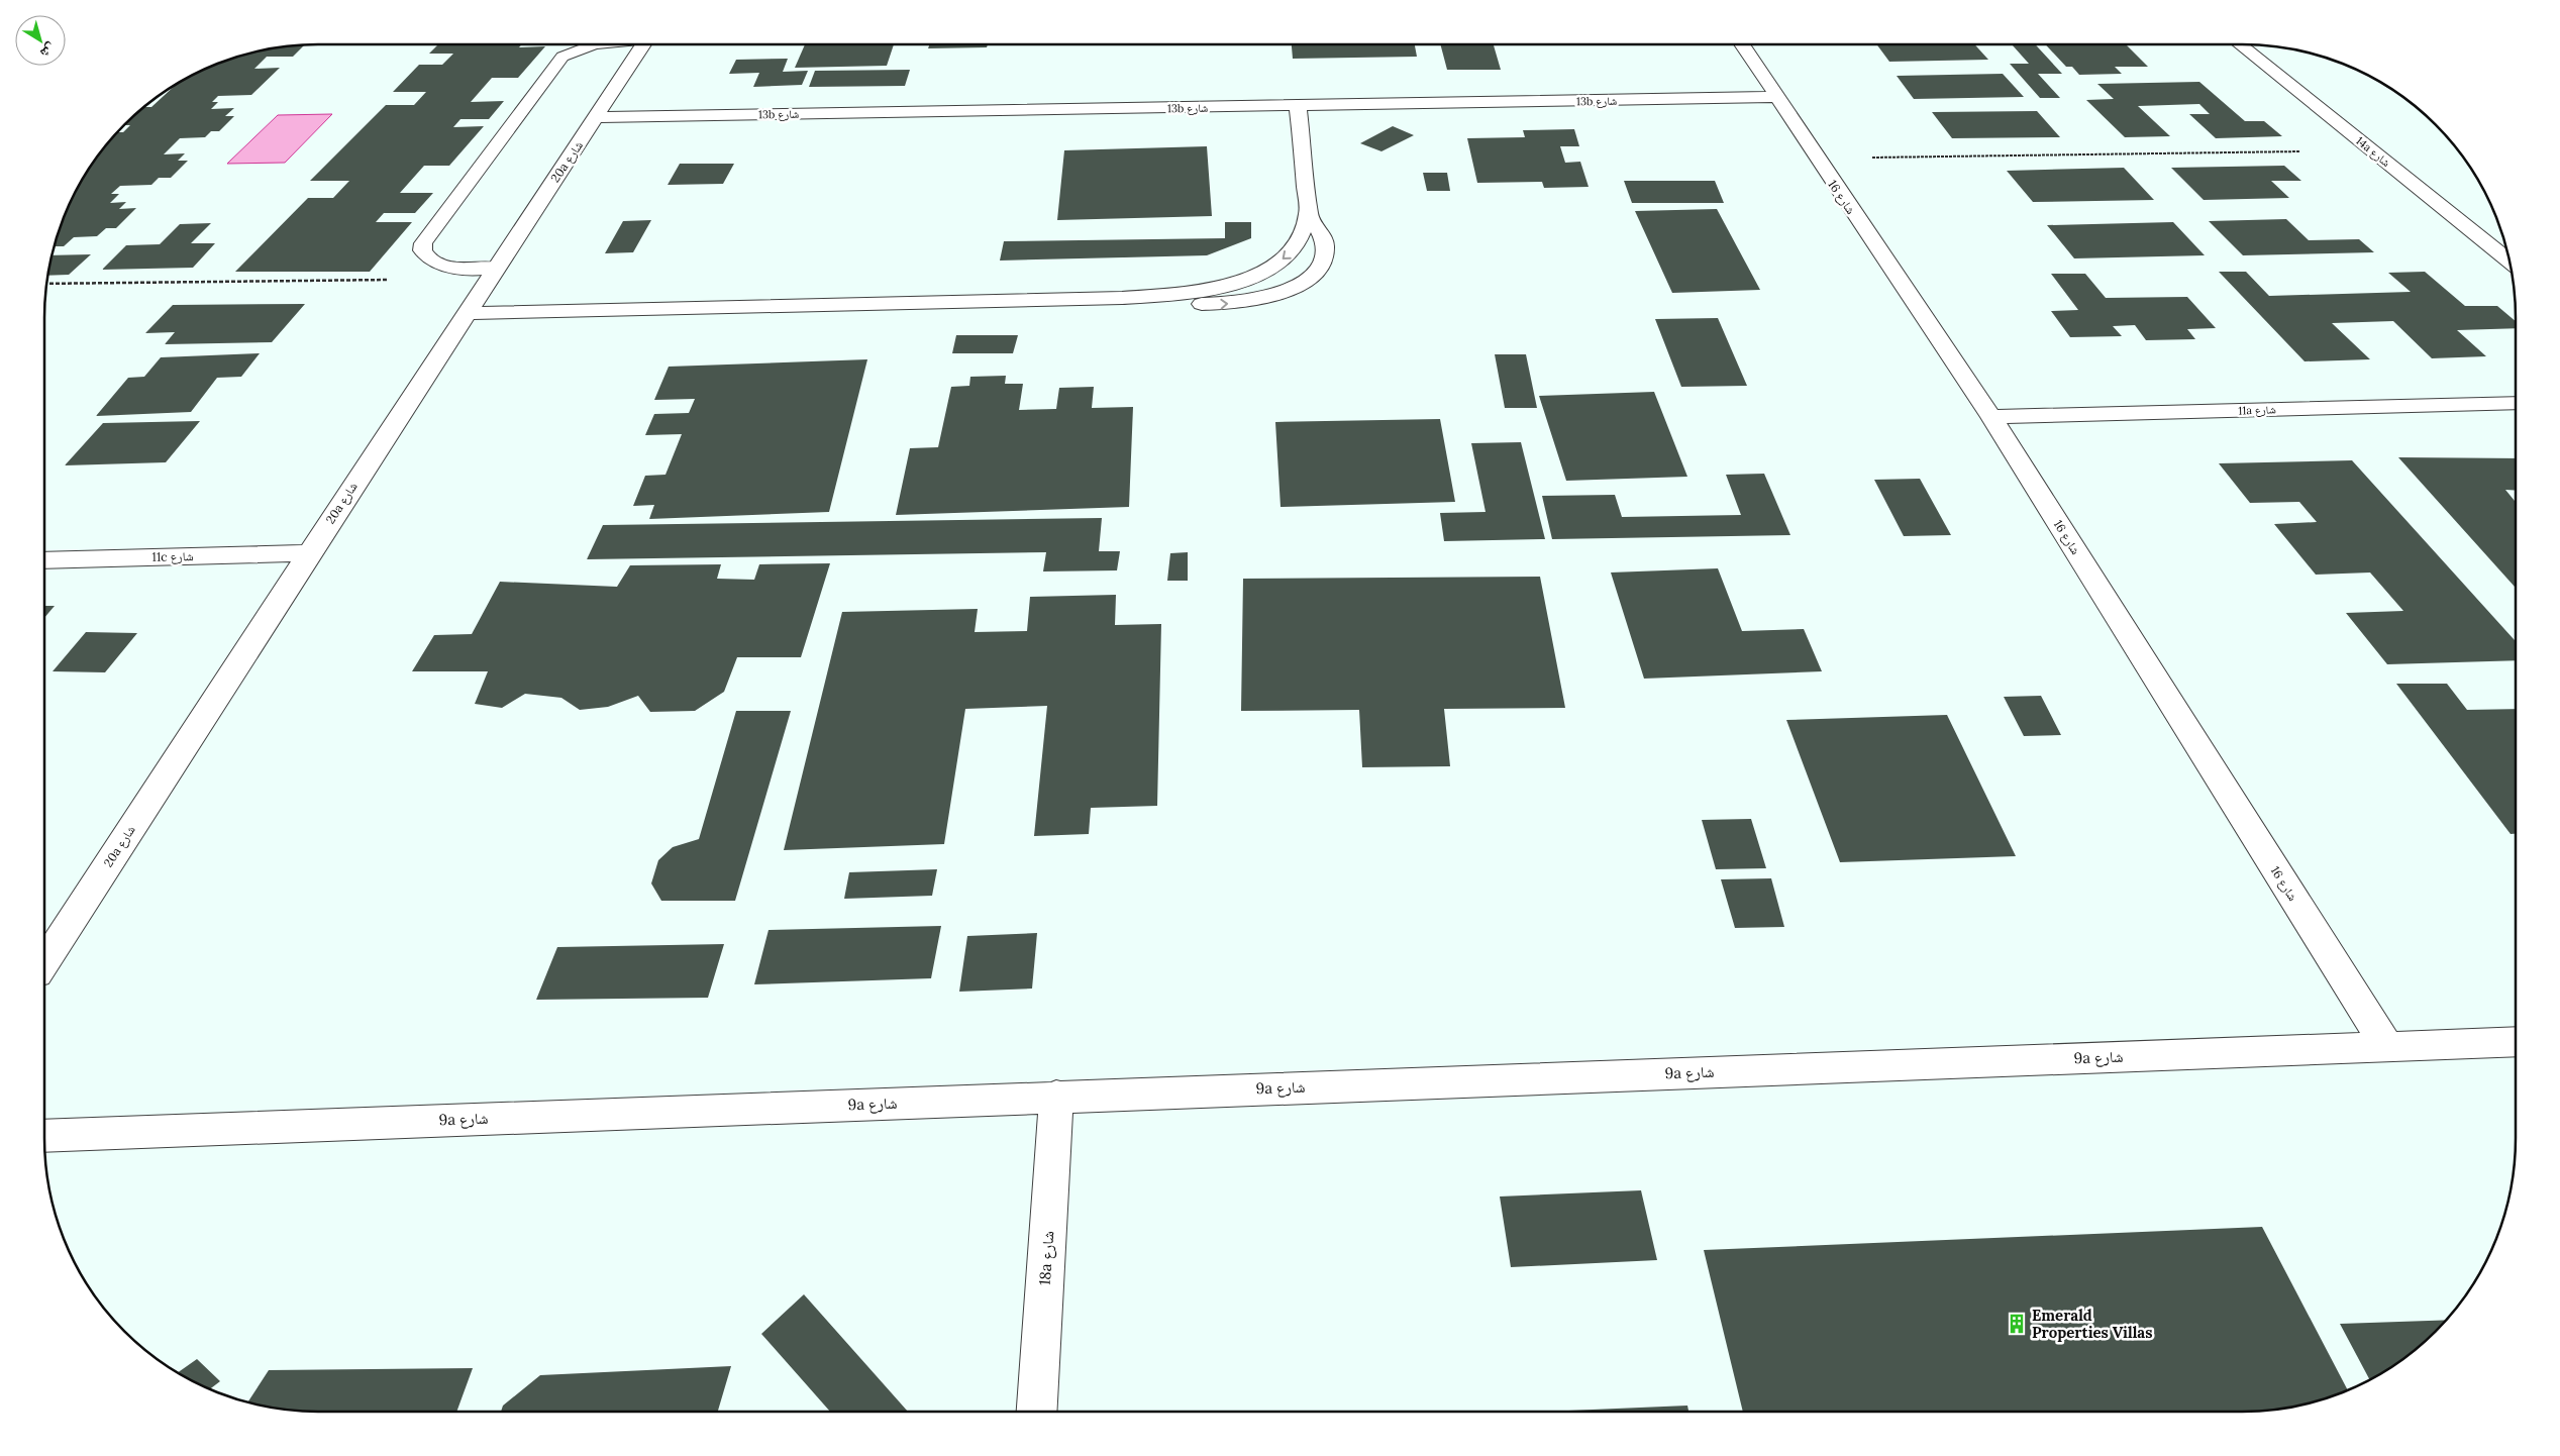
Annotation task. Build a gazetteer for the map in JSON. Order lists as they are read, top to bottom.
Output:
{
  "streets": {
    "street": [
      "13b شارع",
      "14a شارع",
      "20a شارع",
      "شارع 16",
      "11a شارع",
      "11c شارع",
      "9a شارع",
      "18a شارع"
    ]
  },
  "crossings": [
    ["13b شارع", "20a شارع"],
    ["13b شارع", "شارع 16"],
    ["20a شارع", "11c شارع"],
    ["شارع 16", "11a شارع"],
    ["شارع 16", "9a شارع"],
    ["9a شارع", "18a شارع"]
  ],
  "places": {
    "building": ["Emerald Properties Villas"]
  },
  "north": "bottom right"
}
